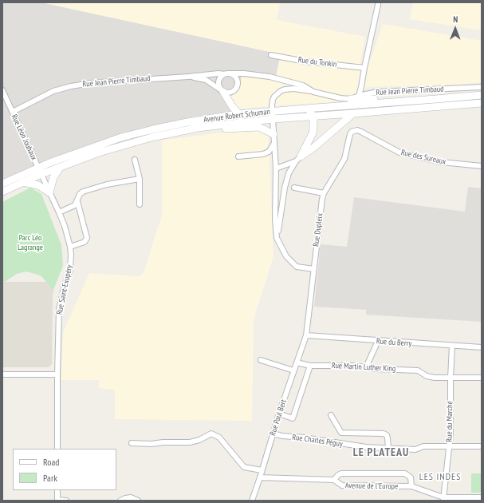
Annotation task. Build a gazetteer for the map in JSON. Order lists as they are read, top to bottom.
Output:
{
  "streets": {
    "main road": ["Avenue Robert Schuman"],
    "street": [
      "Rue du Tonkin",
      "Rue Jean Pierre Timbaud",
      "Rue Léon Jouhaux",
      "Rue des Sureaux",
      "Rue Dupleix",
      "Rue Saint-Exupéry",
      "Rue du Berry",
      "Rue Martin Luther King",
      "Rue Paul Bert",
      "Rue du Marché",
      "Rue Charles Péguy",
      "Avenue de l'Europe"
    ]
  },
  "crossings": [
    ["Rue Jean Pierre Timbaud", "Rue Léon Jouhaux"],
    ["Avenue Robert Schuman", "Rue Léon Jouhaux"],
    ["Avenue Robert Schuman", "Rue Saint-Exupéry"],
    ["Rue Léon Jouhaux", "Rue Saint-Exupéry"],
    ["Rue des Sureaux", "Rue Dupleix"],
    ["Rue Dupleix", "Rue du Berry"],
    ["Rue Dupleix", "Rue Paul Bert"],
    ["Rue du Berry", "Rue Paul Bert"],
    ["Rue du Berry", "Rue du Marché"],
    ["Rue Martin Luther King", "Rue Paul Bert"],
    ["Rue Martin Luther King", "Rue du Marché"],
    ["Rue Paul Bert", "Rue Charles Péguy"],
    ["Rue Paul Bert", "Avenue de l'Europe"],
    ["Rue du Marché", "Rue Charles Péguy"],
    ["Rue du Marché", "Avenue de l'Europe"]
  ],
  "districts": ["LE PLATEAU", "LES INDES"],
  "parks": ["Parc Léo Lagrange"],
  "legend": ["Road", "Park"],
  "north": "top"
}
